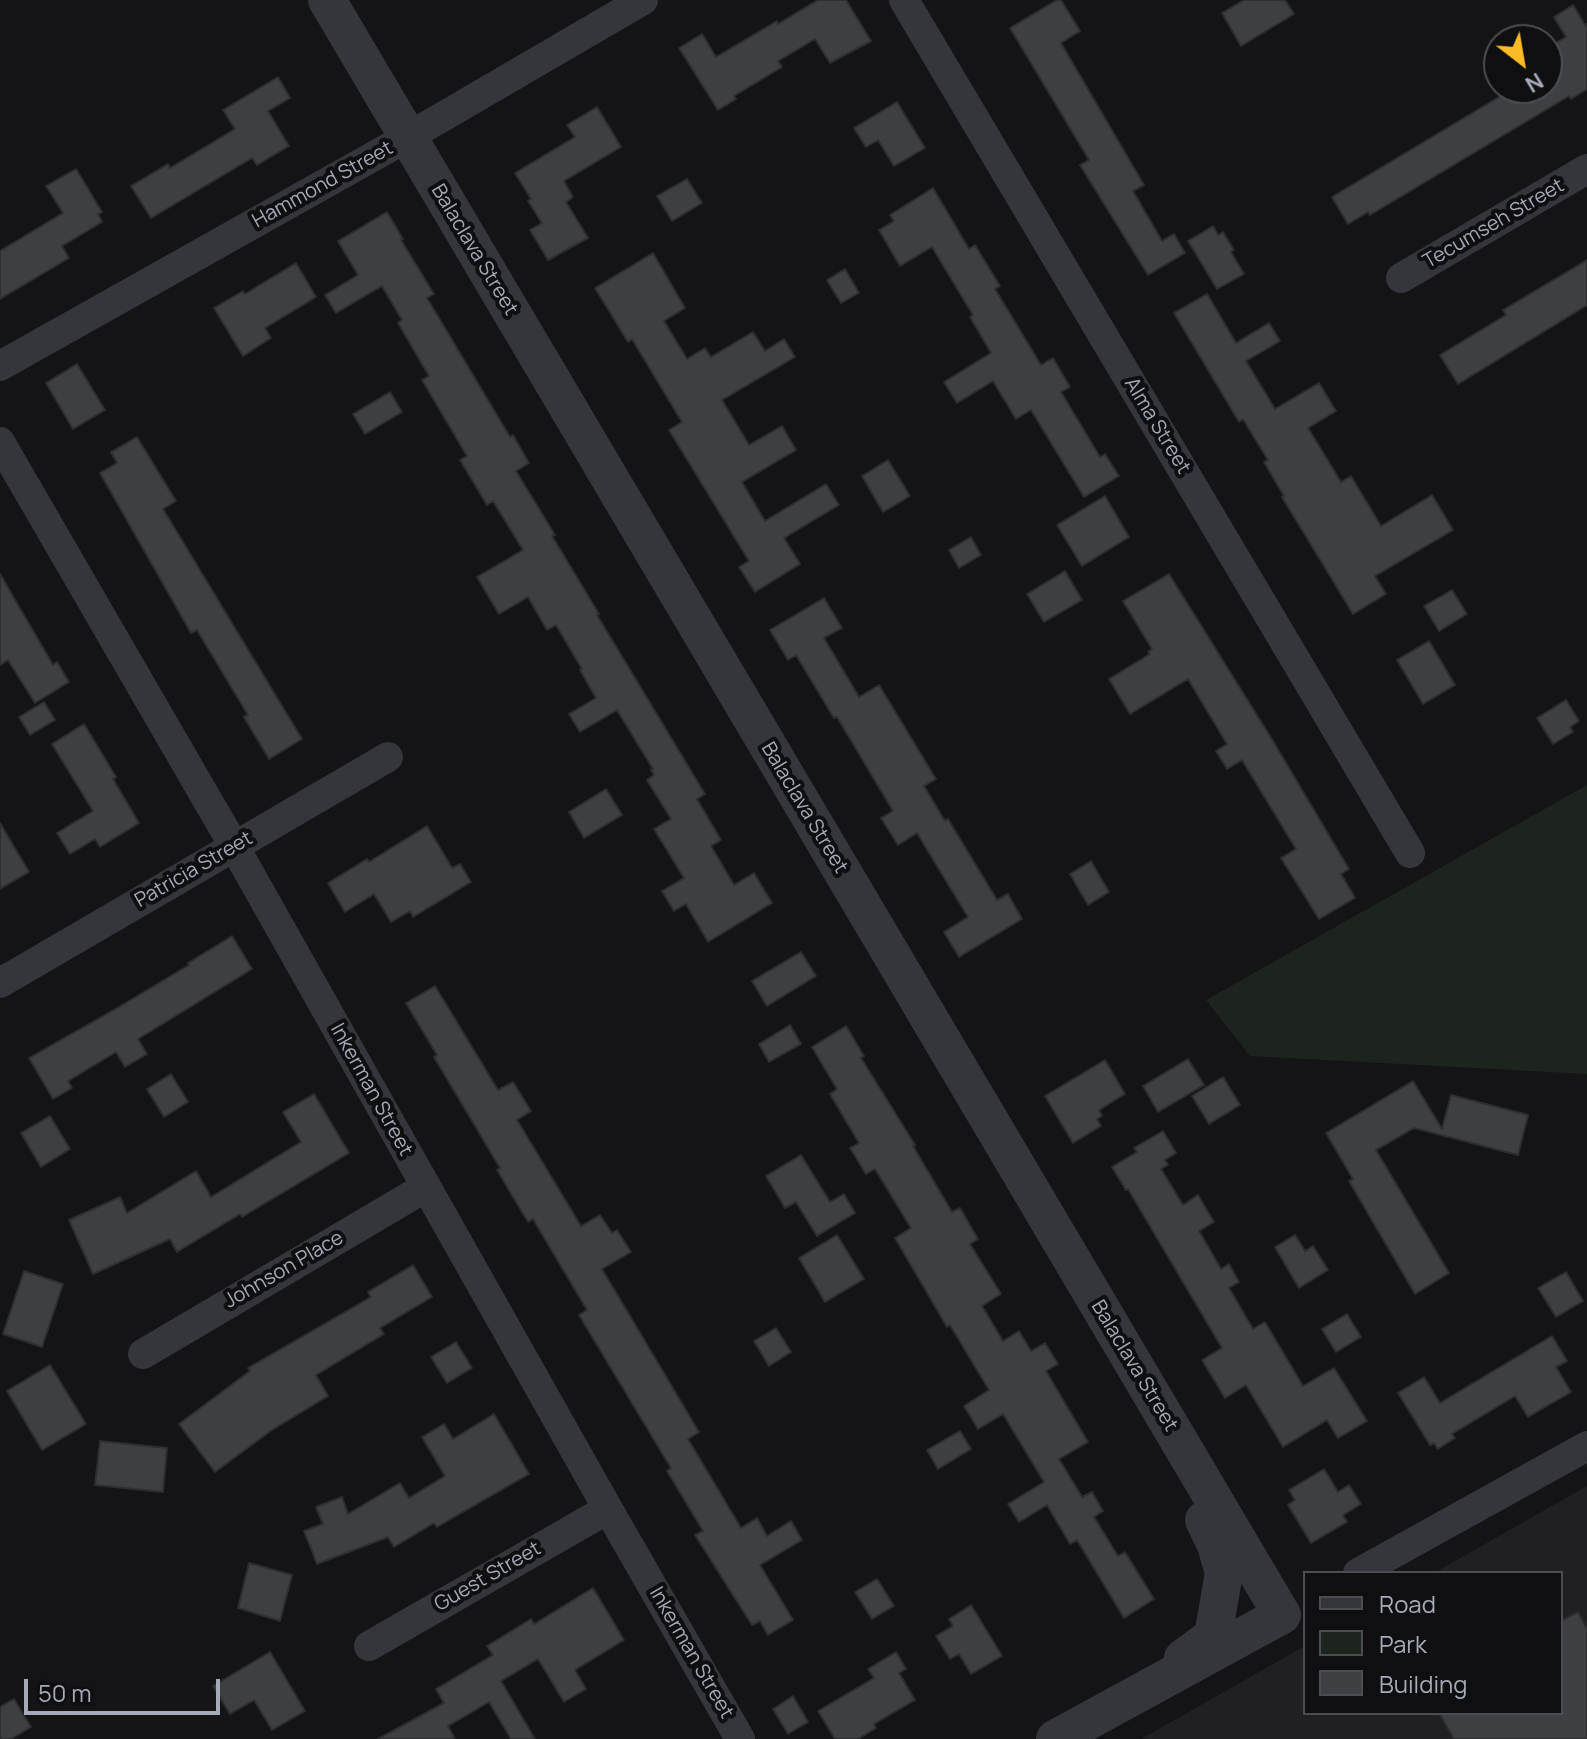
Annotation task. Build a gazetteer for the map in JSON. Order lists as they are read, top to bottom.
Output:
{
  "streets": {
    "street": [
      "Hammond Street",
      "Tecumseh Street",
      "Balaclava Street",
      "Alma Street",
      "Patricia Street",
      "Inkerman Street",
      "Johnson Place",
      "Guest Street"
    ]
  },
  "crossings": [
    ["Hammond Street", "Balaclava Street"],
    ["Patricia Street", "Inkerman Street"],
    ["Inkerman Street", "Johnson Place"],
    ["Inkerman Street", "Guest Street"]
  ],
  "legend": ["Road", "Park", "Building"],
  "scale_bar": "50 m",
  "north": "bottom right"
}
